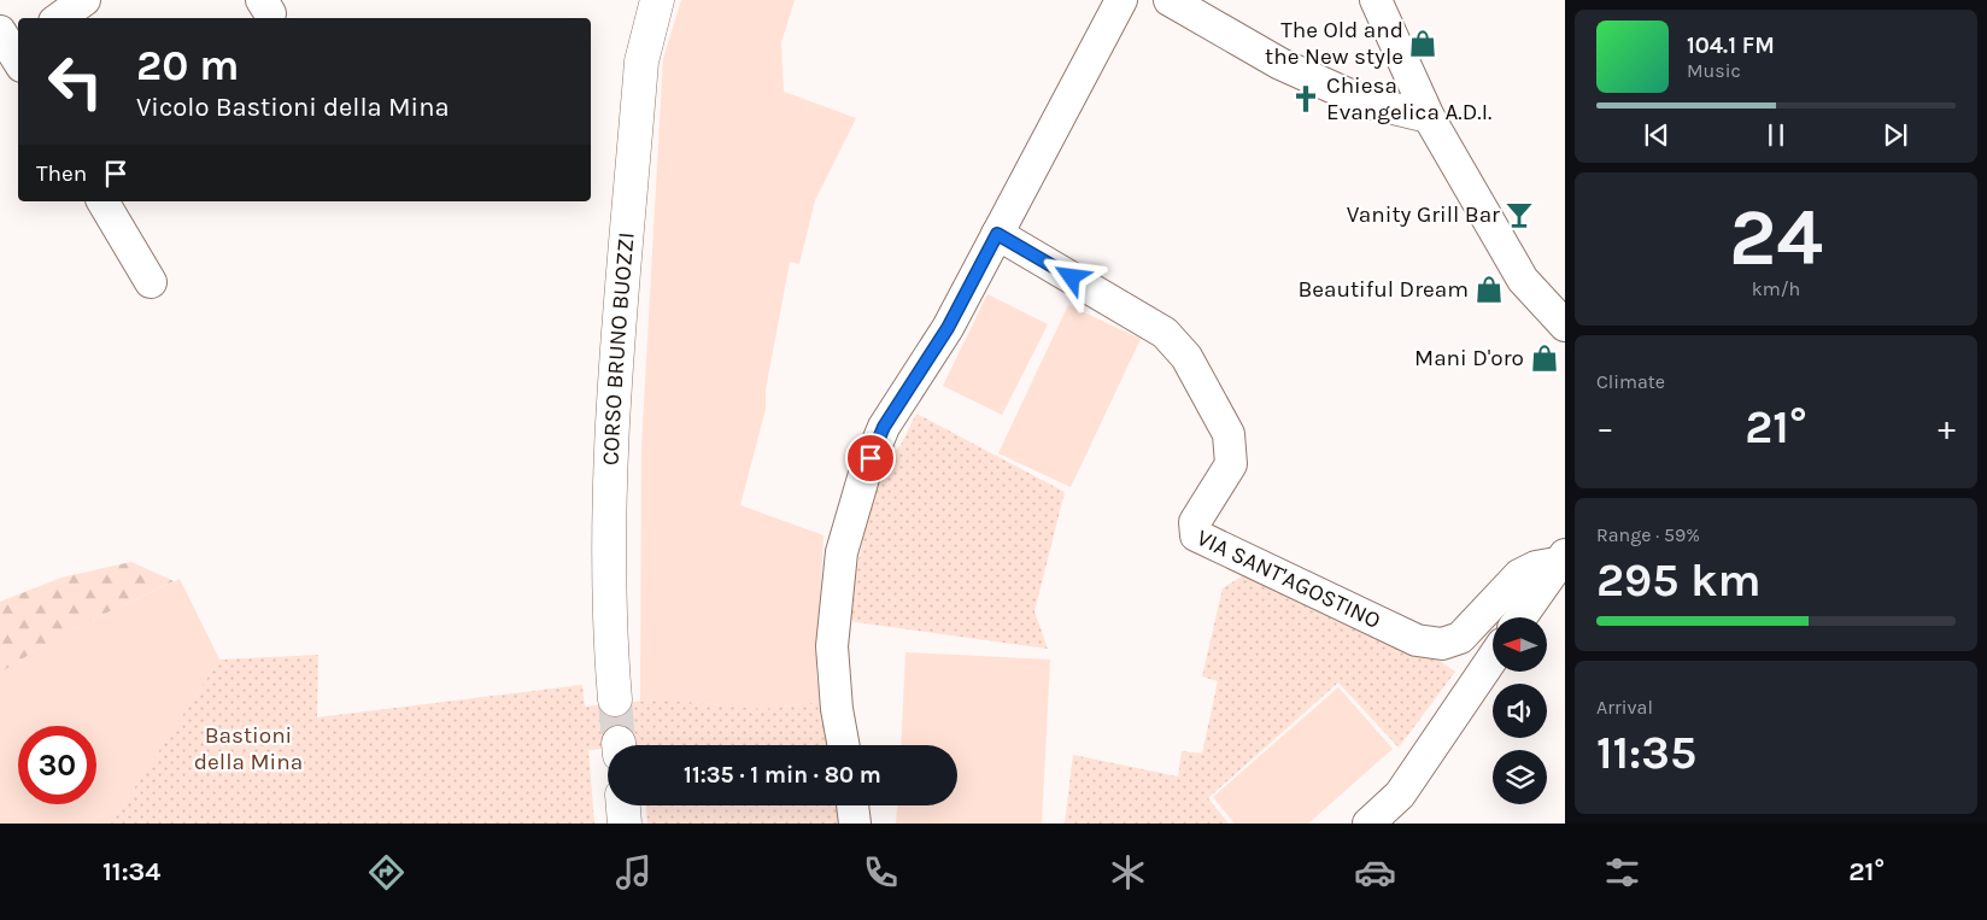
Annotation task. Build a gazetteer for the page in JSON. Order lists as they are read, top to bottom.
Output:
{
  "streets": {
    "main road": ["CORSO BRUNO BUOZZI"],
    "street": ["VIA SANT'AGOSTINO"]
  },
  "parks": ["Bastioni della Mina"],
  "places": {
    "shop": ["The Old and the New style", "Beautiful Dream", "Mani D'oro"],
    "church": ["Chiesa Evangelica A.D.I."],
    "bar": ["Vanity Grill Bar"]
  },
  "north": "left",
  "page": {
    "turn": ["20 m", "Vicolo Bastioni della Mina"],
    "song": ["104.1 FM", "Music"],
    "then": "Then",
    "tile": [
      ["24", "km/h"],
      "Climate",
      ["Range · 59%", "295 km"],
      ["Arrival", "11:35"]
    ],
    "heat": ["−", "21°", "+"],
    "limit": "30",
    "trip": "11:35 · 1 min · 80 m",
    "tabs": ["11:34", "21°"]
  }
}
